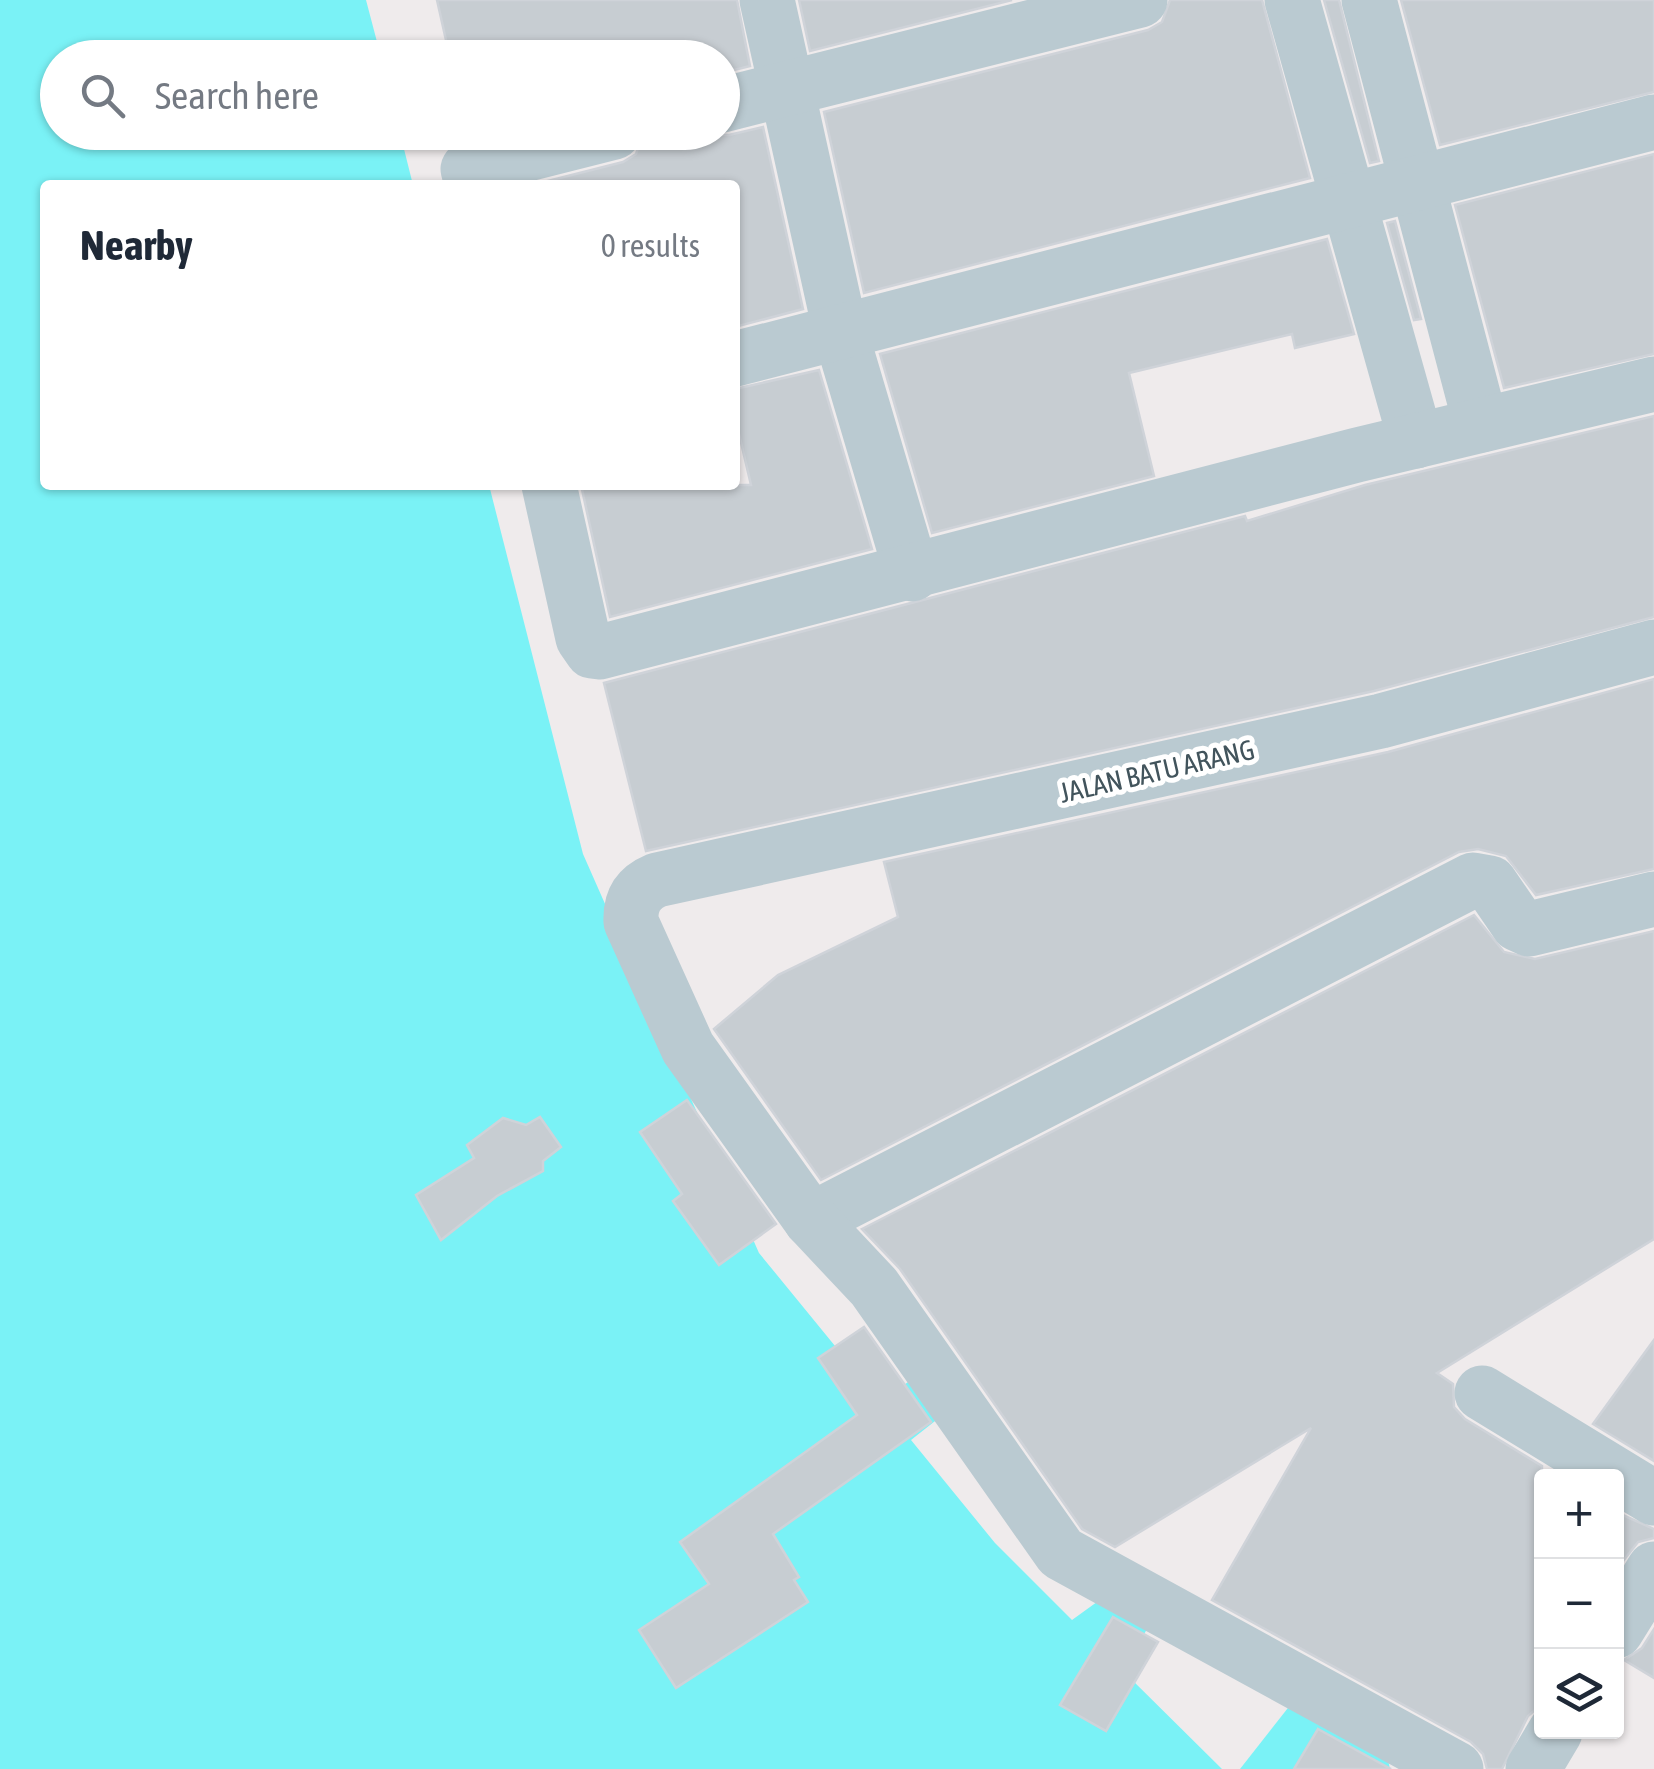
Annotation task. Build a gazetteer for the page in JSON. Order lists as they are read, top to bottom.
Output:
{
  "streets": {
    "street": ["JALAN BATU ARANG"]
  },
  "page": {
    "search": "Search here",
    "heading": ["Nearby", "0 results"],
    "map_buttons": ["+", "−"]
  }
}
